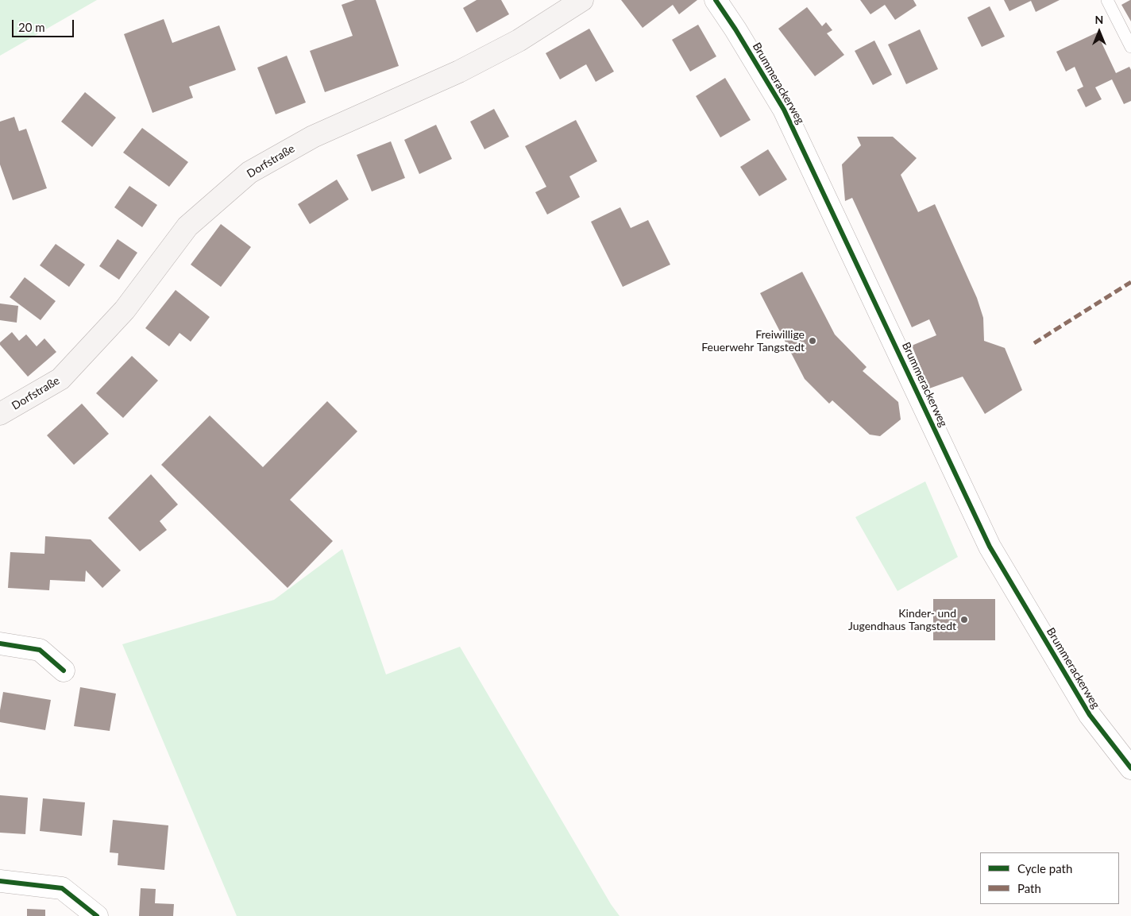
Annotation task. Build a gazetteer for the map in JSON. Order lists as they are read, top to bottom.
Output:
{
  "streets": {
    "main road": ["Dorfstraße"],
    "street": ["Brummerackerweg"]
  },
  "places": ["Freiwillige Feuerwehr Tangstedt", "Kinder- und Jugendhaus Tangstedt"],
  "legend": ["Cycle path", "Path"],
  "scale_bar": "20 m",
  "north": "top"
}
